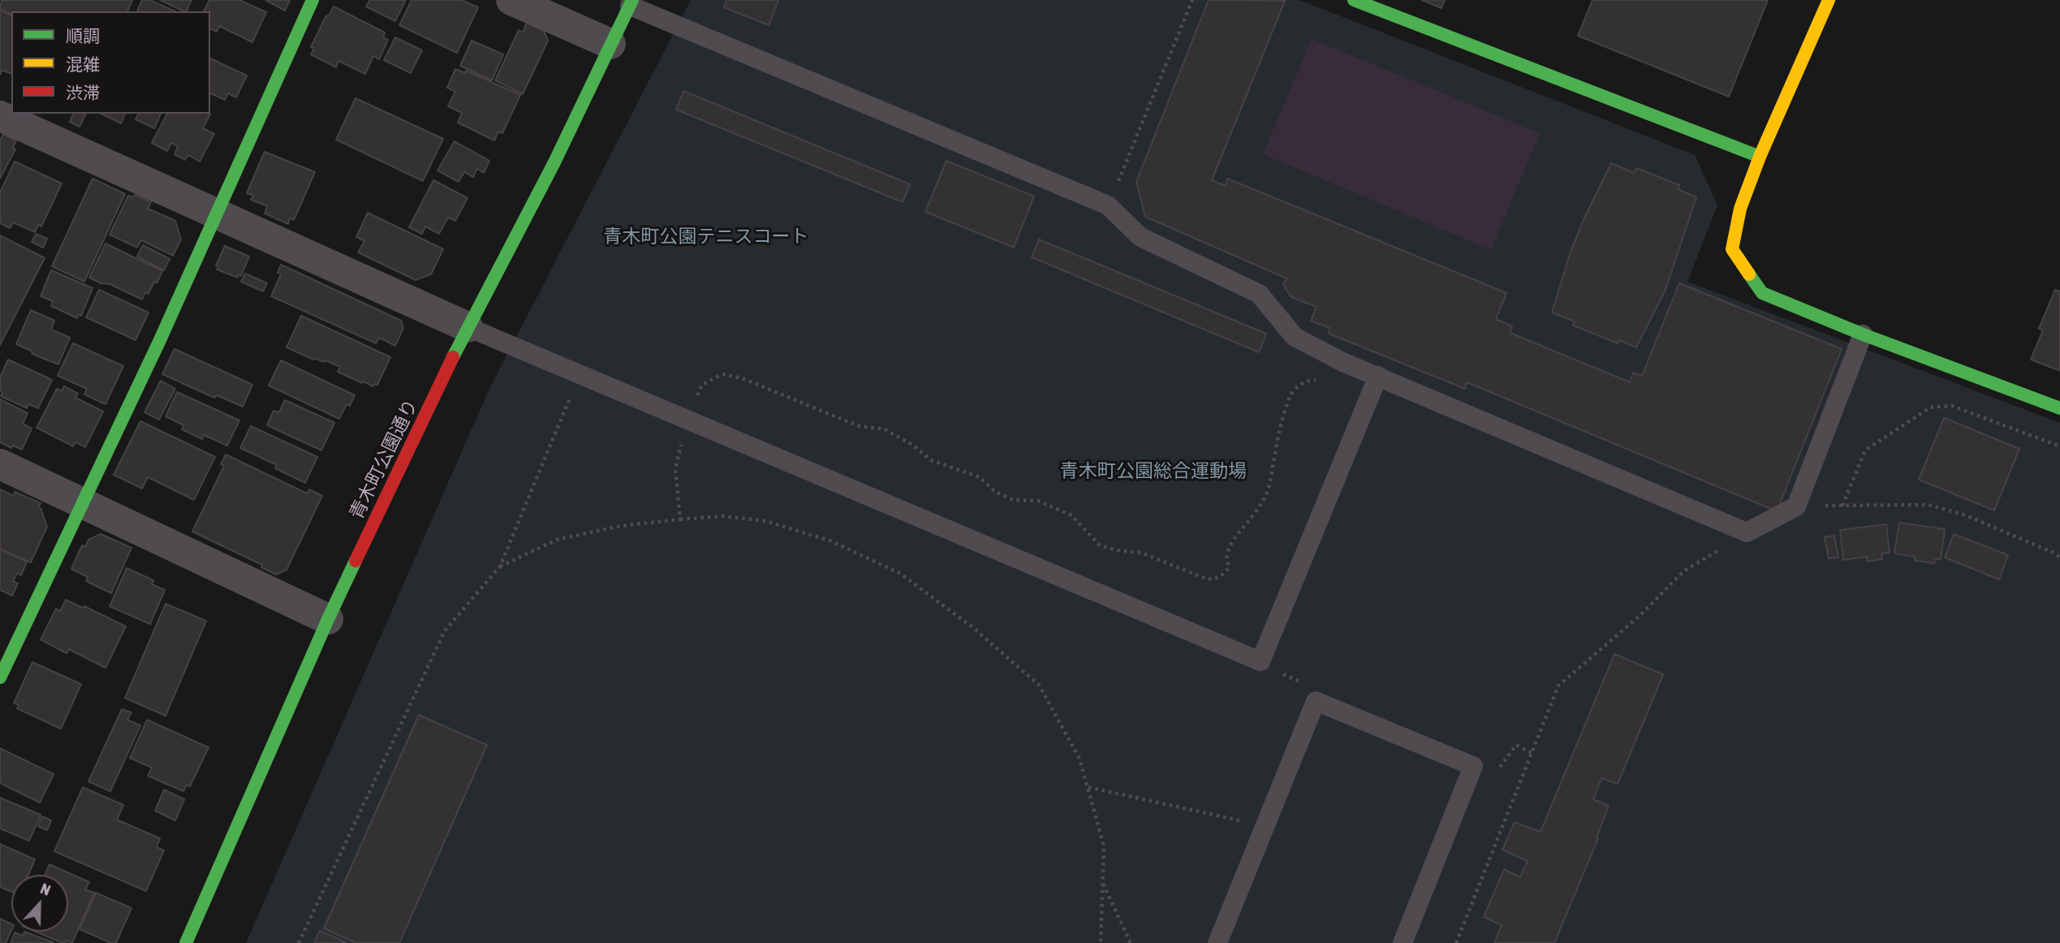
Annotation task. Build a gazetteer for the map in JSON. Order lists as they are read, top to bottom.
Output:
{
  "streets": {
    "street": ["青木町公園通り"]
  },
  "parks": ["青木町公園テニスコート", "青木町公園総合運動場"],
  "legend": ["順調", "混雑", "渋滞"],
  "north": "top"
}
